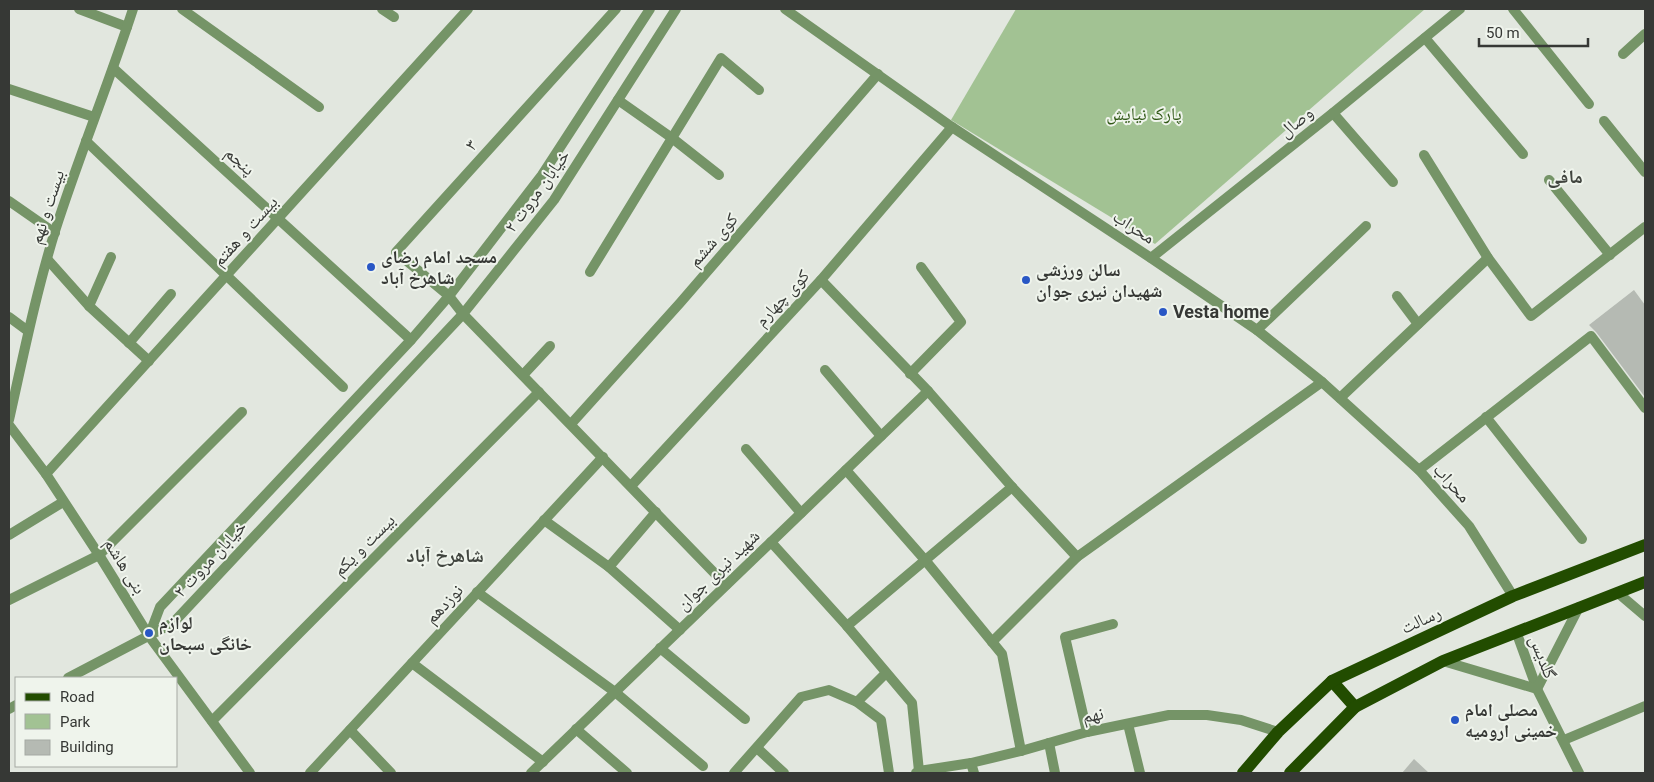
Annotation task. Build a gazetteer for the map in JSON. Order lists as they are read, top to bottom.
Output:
{
  "streets": {
    "main road": ["رسالت"],
    "street": [
      "وصال",
      "۳",
      "پنجم",
      "خیابان مروت ۲",
      "بیست و نهم",
      "محراب",
      "بیست و هفتم",
      "کوی ششم",
      "کوی چهارم",
      "بیست و یکم",
      "بنی هاشم",
      "شهید نیری جوان",
      "نوزدهم",
      "گلدیس",
      "نهم"
    ]
  },
  "crossings": [
    ["وصال", "محراب"],
    ["۳", "خیابان مروت ۲"],
    ["پنجم", "خیابان مروت ۲"],
    ["پنجم", "بیست و نهم"],
    ["پنجم", "بیست و هفتم"],
    ["خیابان مروت ۲", "بنی هاشم"],
    ["محراب", "کوی ششم"],
    ["محراب", "کوی چهارم"],
    ["محراب", "رسالت"],
    ["بیست و هفتم", "بنی هاشم"],
    ["بیست و یکم", "بنی هاشم"],
    ["رسالت", "نهم"]
  ],
  "districts": ["مافی", "شاهرخ آباد"],
  "parks": ["پارک نیایش"],
  "places": [
    "مسجد امام رضای شاهرخ آباد",
    "سالن ورزشی شهیدان نیری جوان",
    "Vesta home",
    "لوازم خانگی سبحان",
    "مصلی امام خمینی ارومیه"
  ],
  "legend": ["Road", "Park", "Building"],
  "scale_bar": "50 m"
}
